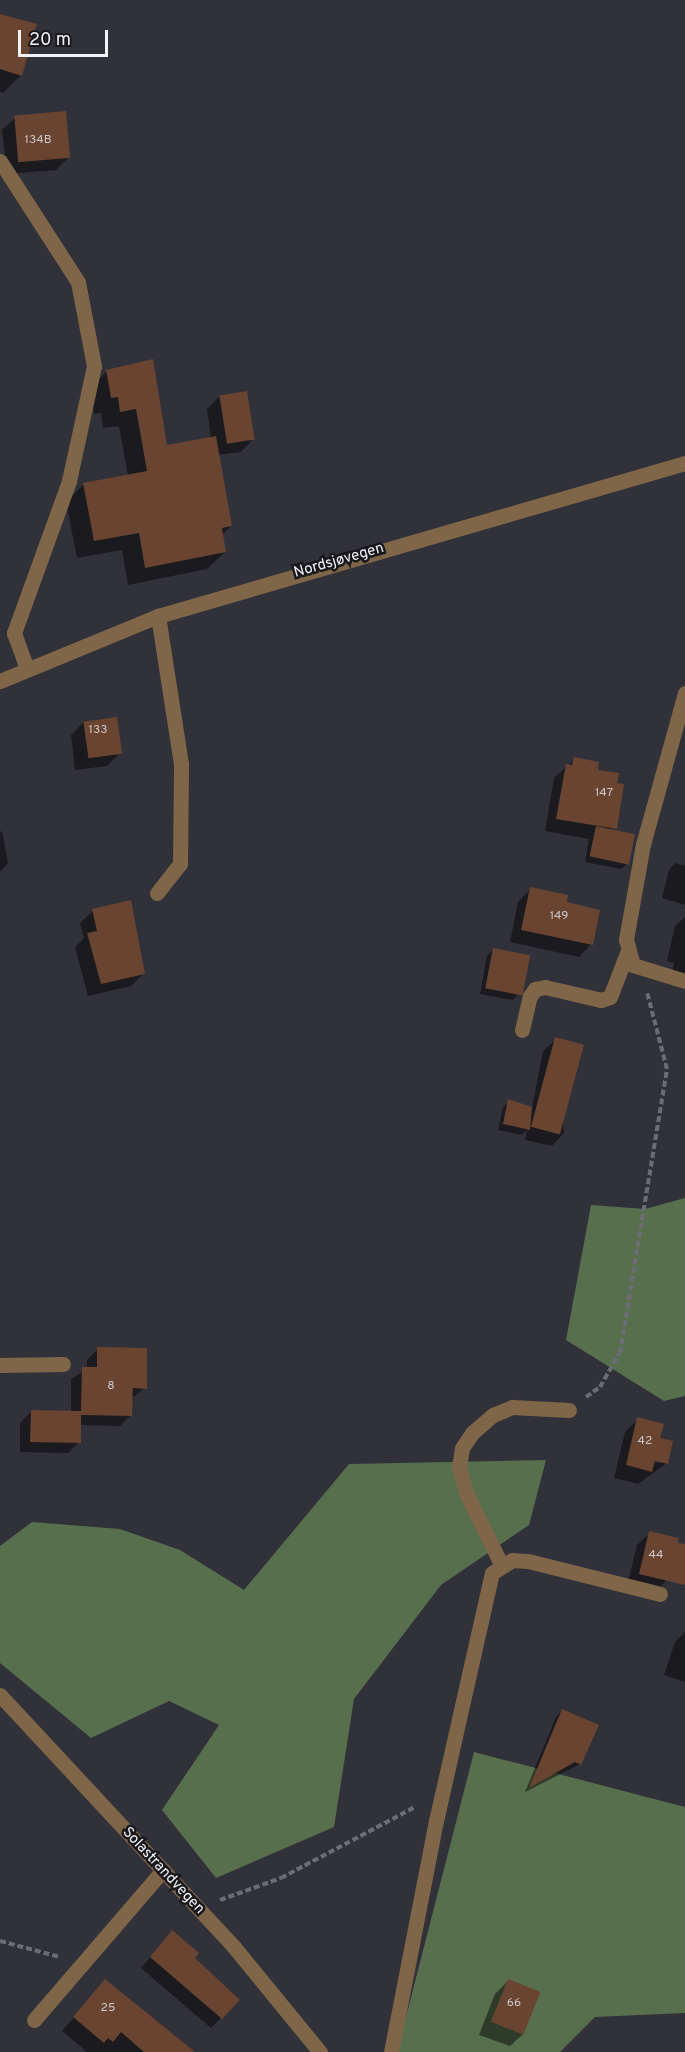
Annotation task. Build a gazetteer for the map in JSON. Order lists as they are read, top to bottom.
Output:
{
  "streets": {
    "street": ["Nordsjøvegen", "Solastrandvegen"]
  },
  "house_numbers": [
    "134B",
    "133",
    "147",
    "149",
    "8",
    "42",
    "44",
    "66",
    "25"
  ],
  "scale_bar": "20 m"
}
